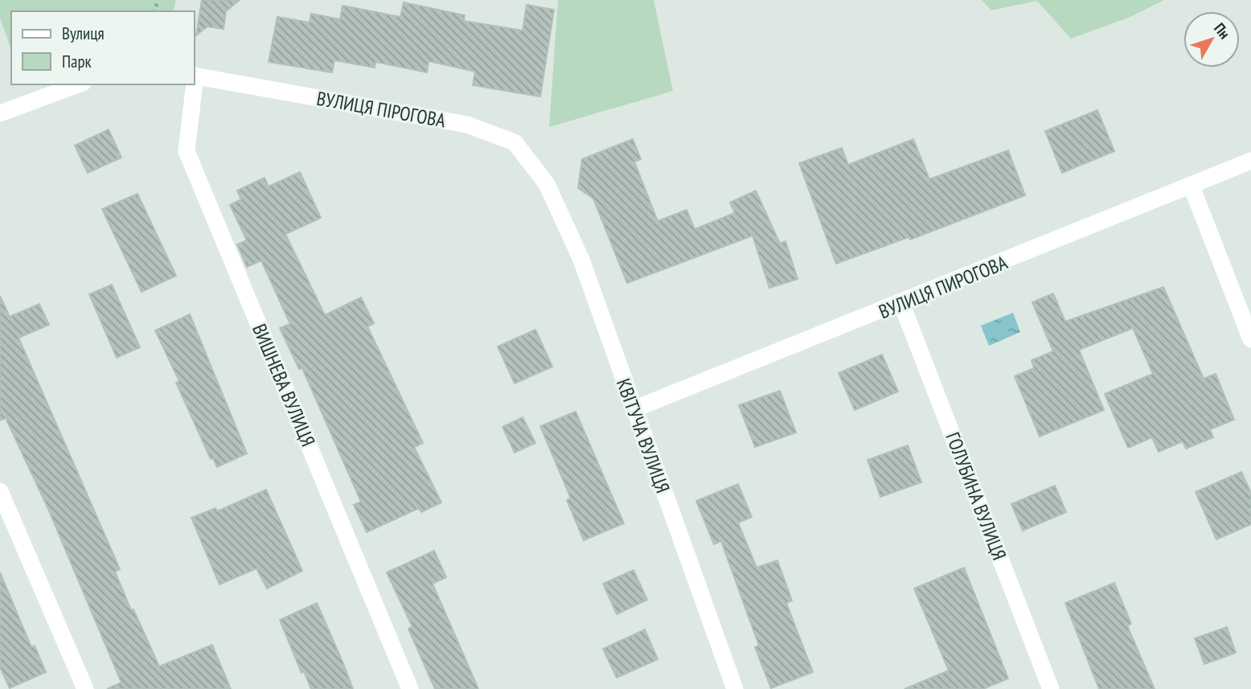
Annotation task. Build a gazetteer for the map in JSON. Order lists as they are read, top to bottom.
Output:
{
  "streets": {
    "street": [
      "ВУЛИЦЯ ПІРОГОВА",
      "ВУЛИЦЯ ПИРОГОВА",
      "ВИШНЕВА ВУЛИЦЯ",
      "КВІТУЧА ВУЛИЦЯ",
      "ГОЛУБИНА ВУЛИЦЯ"
    ]
  },
  "crossings": [
    ["ВУЛИЦЯ ПІРОГОВА", "КВІТУЧА ВУЛИЦЯ"],
    ["ВУЛИЦЯ ПИРОГОВА", "КВІТУЧА ВУЛИЦЯ"],
    ["ВУЛИЦЯ ПИРОГОВА", "ГОЛУБИНА ВУЛИЦЯ"]
  ],
  "legend": ["Вулиця", "Парк"],
  "north": "top right"
}
